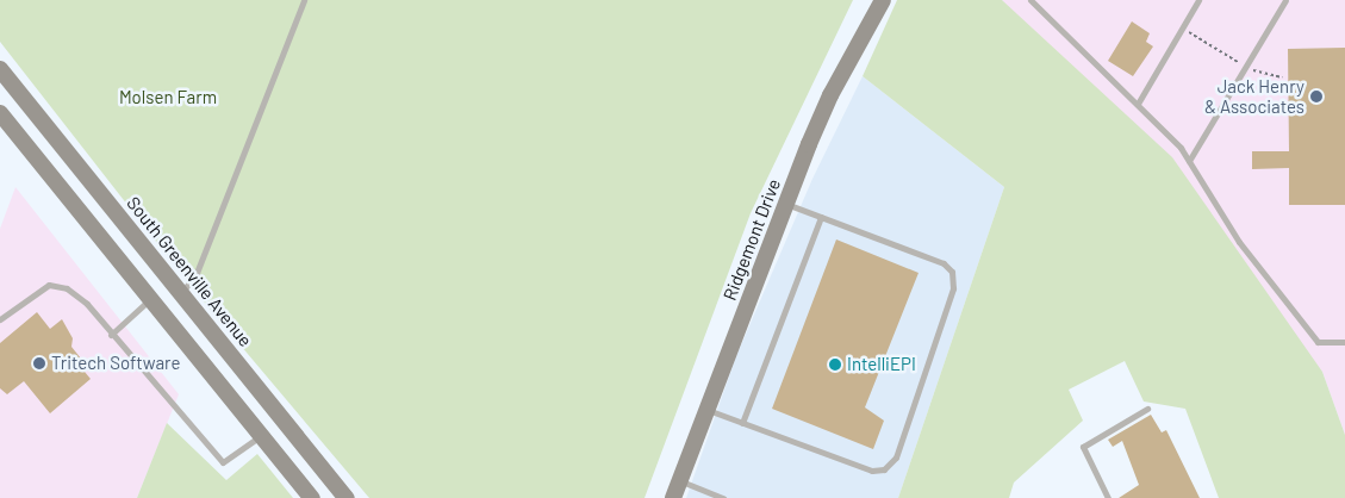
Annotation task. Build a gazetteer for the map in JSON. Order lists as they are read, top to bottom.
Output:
{
  "streets": {
    "main road": ["Ridgemont Drive", "South Greenville Avenue"]
  },
  "parks": ["Molsen Farm"],
  "places": ["Jack Henry & Associates", "Tritech Software", "IntelliEPI"]
}
